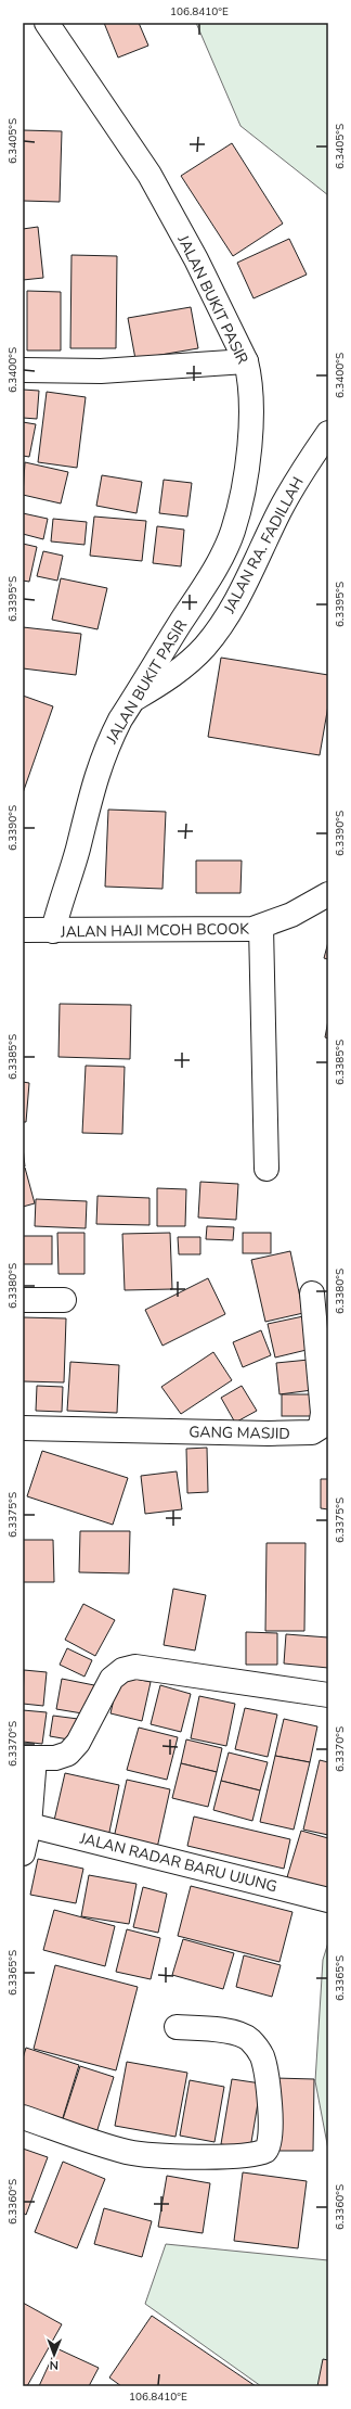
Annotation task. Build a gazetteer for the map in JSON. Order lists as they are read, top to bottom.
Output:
{
  "streets": {
    "street": [
      "JALAN BUKIT PASIR",
      "JALAN RA. FADILLAH",
      "JALAN HAJI MCOH BCOOK",
      "GANG MASJID",
      "JALAN RADAR BARU UJUNG"
    ]
  },
  "crossings": [
    ["JALAN BUKIT PASIR", "JALAN RA. FADILLAH"],
    ["JALAN BUKIT PASIR", "JALAN HAJI MCOH BCOOK"]
  ],
  "north": "bottom",
  "coordinates": [
    "106.8410°E",
    "6.3405°S",
    "6.3400°S",
    "6.3395°S",
    "6.3390°S",
    "6.3385°S",
    "6.3380°S",
    "6.3375°S",
    "6.3370°S",
    "6.3365°S",
    "6.3360°S"
  ]
}
